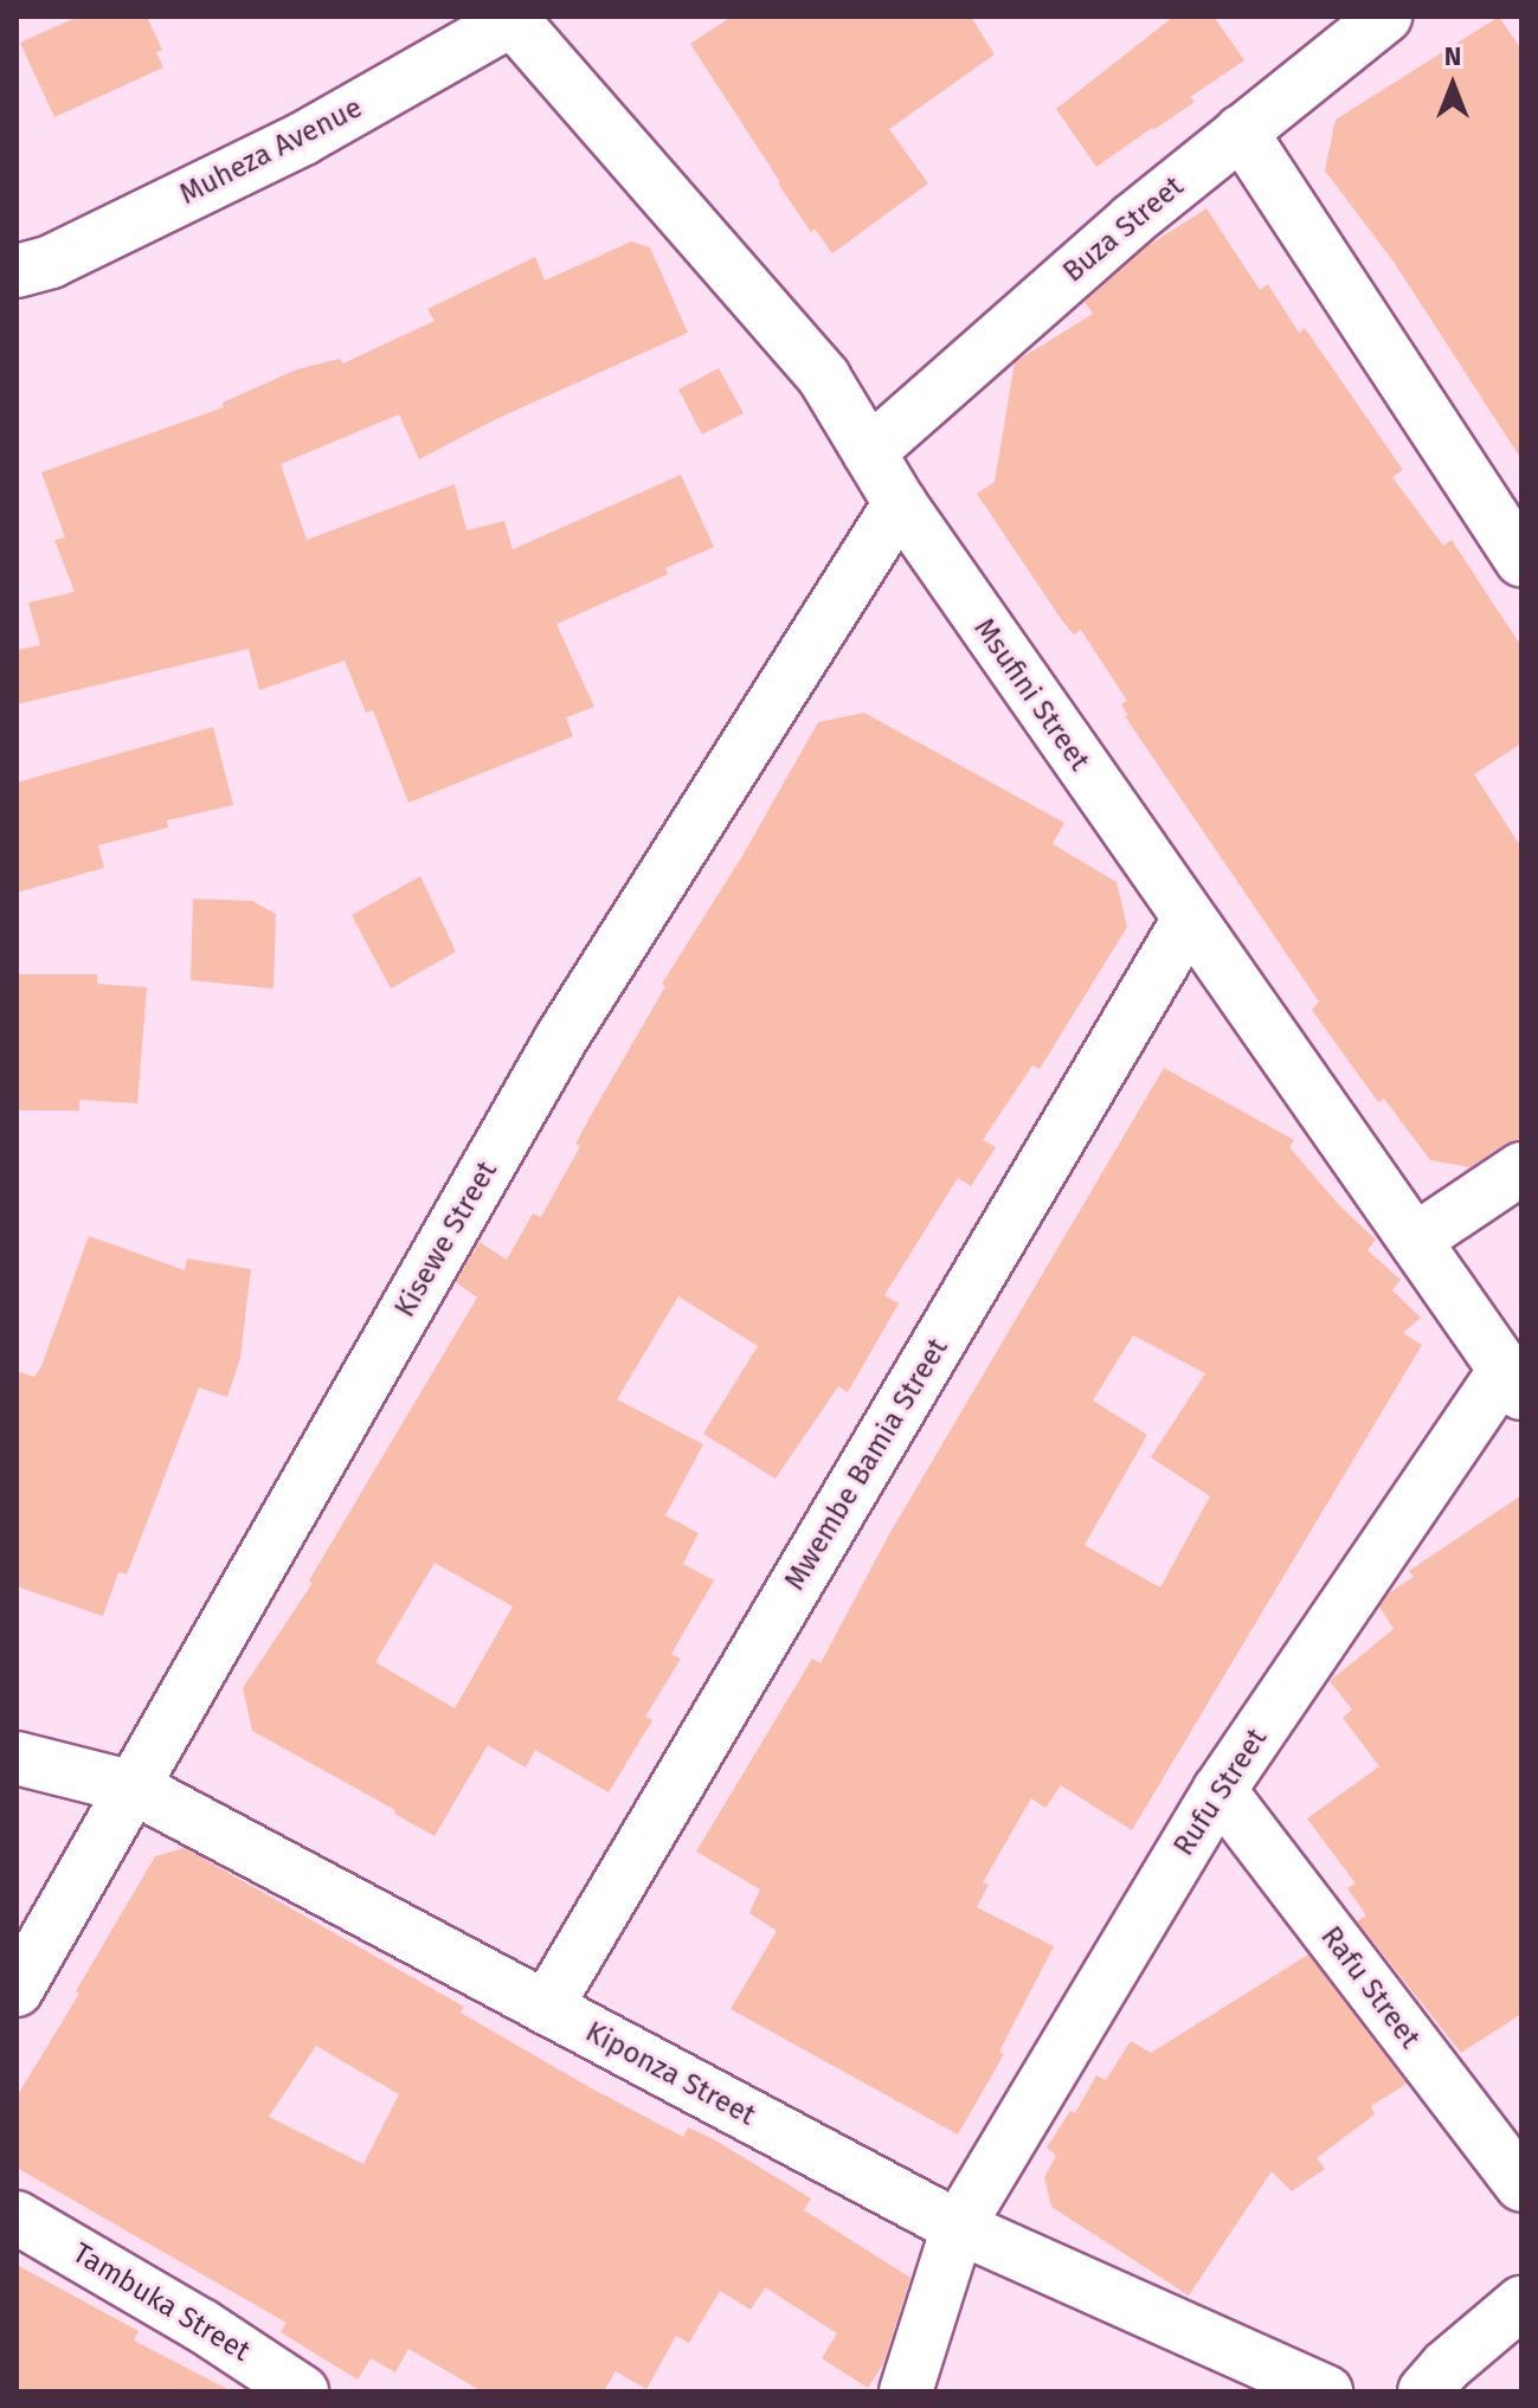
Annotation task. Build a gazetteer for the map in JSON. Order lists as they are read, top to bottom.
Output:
{
  "streets": {
    "street": [
      "Muheza Avenue",
      "Buza Street",
      "Msufini Street",
      "Kisewe Street",
      "Mwembe Bamia Street",
      "Rufu Street",
      "Rafu Street",
      "Kiponza Street",
      "Tambuka Street"
    ]
  },
  "crossings": [
    ["Muheza Avenue", "Msufini Street"],
    ["Buza Street", "Msufini Street"],
    ["Msufini Street", "Kisewe Street"],
    ["Msufini Street", "Mwembe Bamia Street"],
    ["Msufini Street", "Rufu Street"],
    ["Kisewe Street", "Kiponza Street"],
    ["Mwembe Bamia Street", "Kiponza Street"],
    ["Rufu Street", "Rafu Street"],
    ["Rufu Street", "Kiponza Street"]
  ],
  "north": "top"
}
